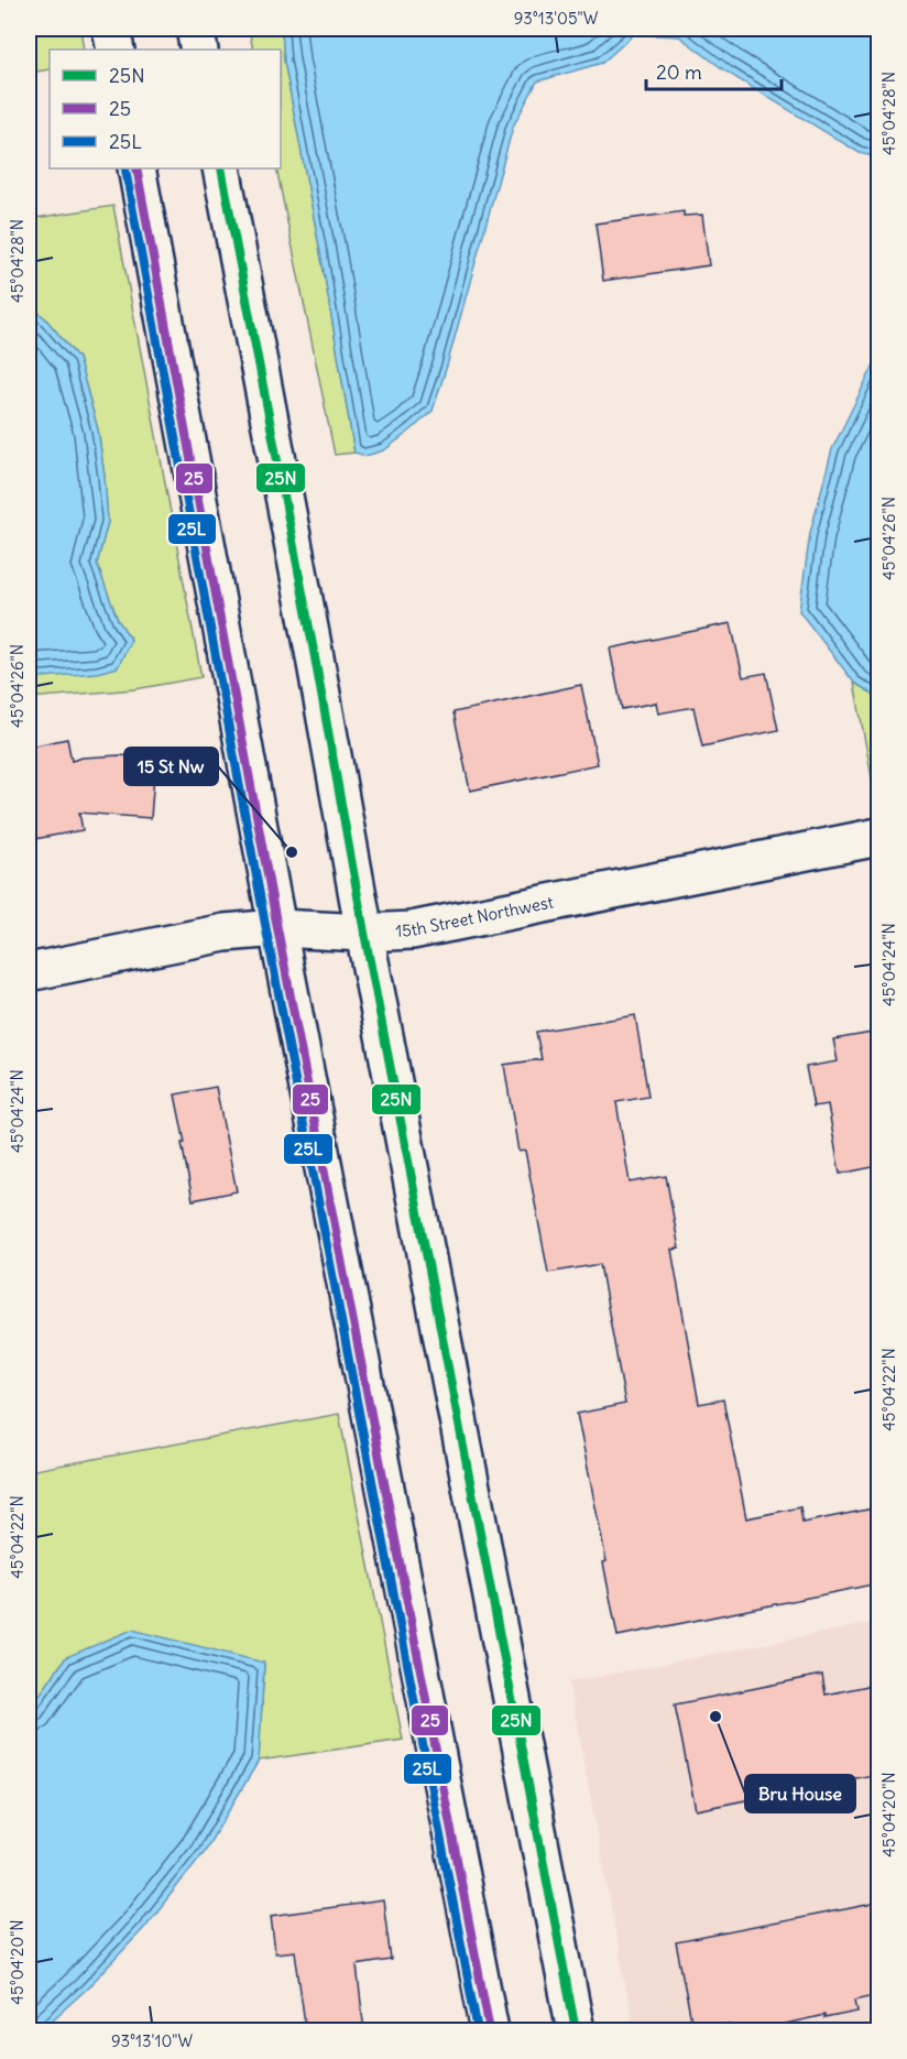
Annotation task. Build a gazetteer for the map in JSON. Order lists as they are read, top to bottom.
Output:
{
  "streets": {
    "main road": ["15th Street Northwest"]
  },
  "places": ["15 St Nw", "Bru House"],
  "lines": ["transit line 25N", "transit line 25", "transit line 25L"],
  "legend": ["25N", "25", "25L"],
  "scale_bar": "20 m",
  "coordinates": [
    "93°13'05\"W",
    "45°04'28\"N",
    "45°04'26\"N",
    "45°04'24\"N",
    "45°04'22\"N",
    "45°04'20\"N",
    "93°13'10\"W"
  ]
}
